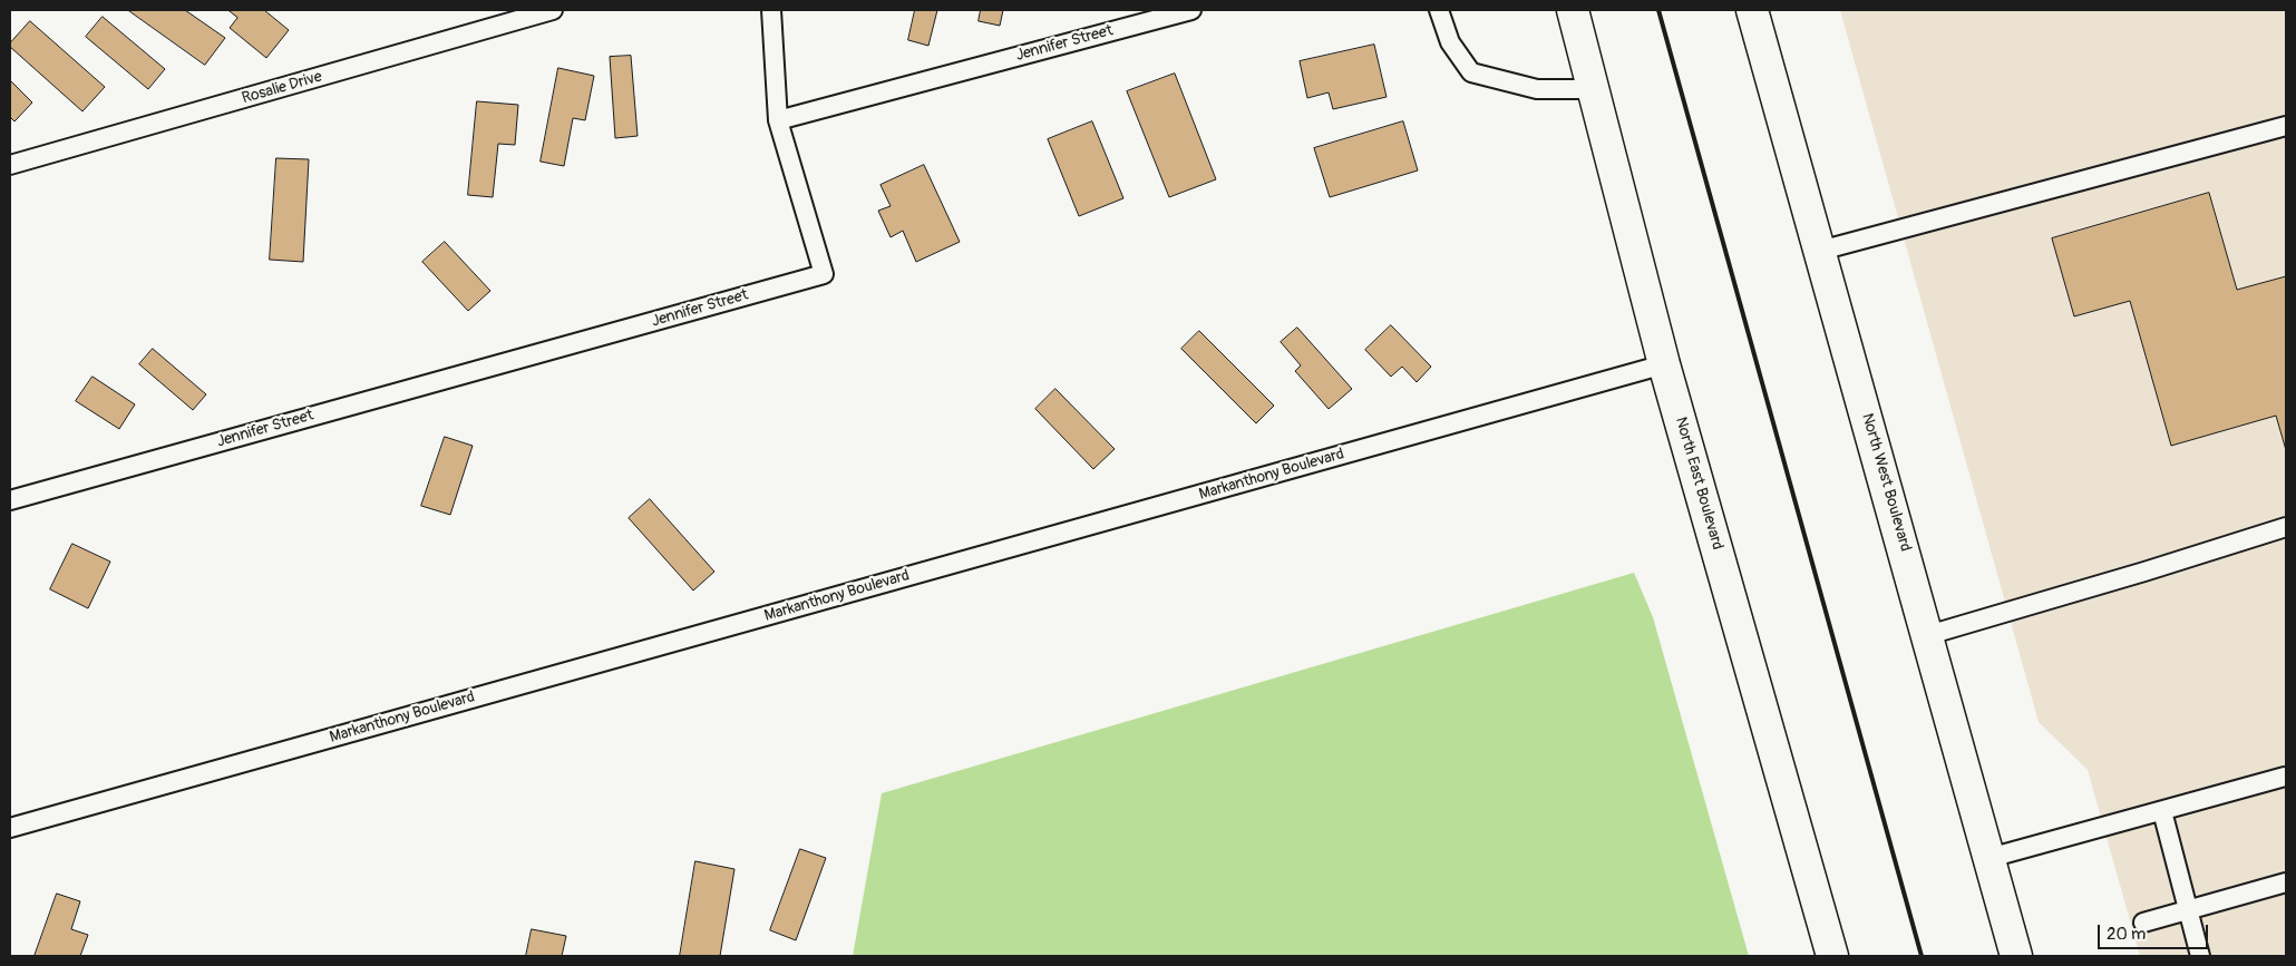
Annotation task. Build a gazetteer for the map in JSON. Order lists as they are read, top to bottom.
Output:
{
  "streets": {
    "main road": ["North West Boulevard", "North East Boulevard"],
    "lane": ["Jennifer Street", "Rosalie Drive", "Markanthony Boulevard"]
  },
  "crossings": [
    ["Markanthony Boulevard", "North East Boulevard"]
  ],
  "scale_bar": "20 m"
}
